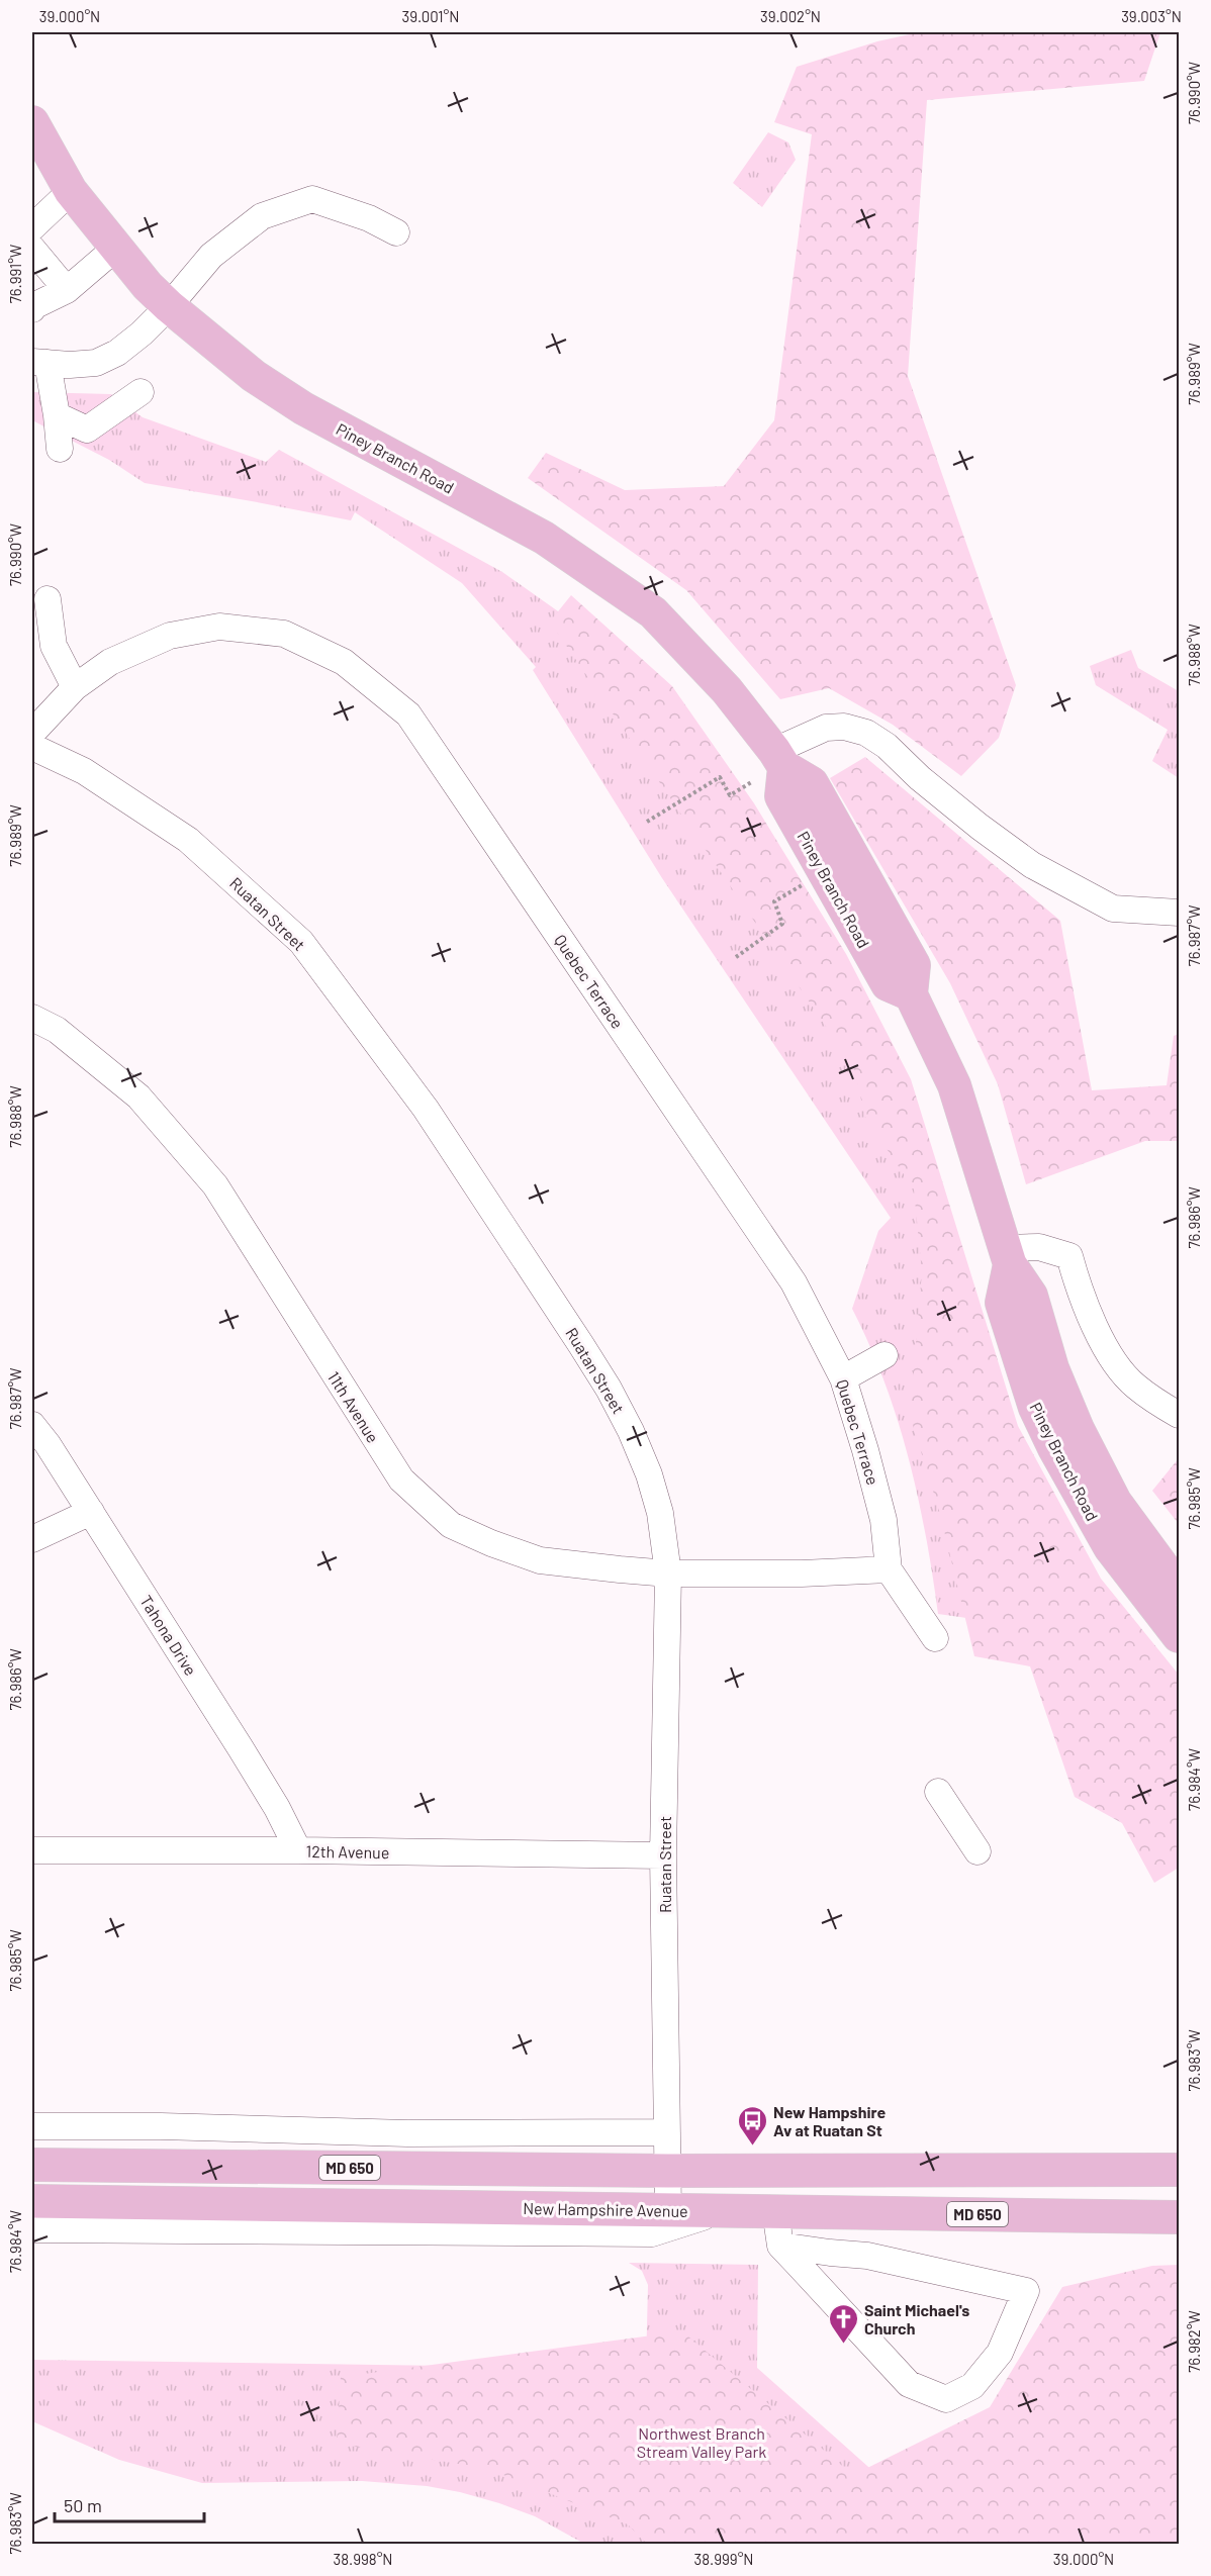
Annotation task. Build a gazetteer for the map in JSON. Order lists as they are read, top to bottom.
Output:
{
  "streets": {
    "main road": ["Piney Branch Road", "MD 650", "New Hampshire Avenue"],
    "street": [
      "Ruatan Street",
      "Quebec Terrace",
      "11th Avenue",
      "Tahona Drive",
      "12th Avenue"
    ]
  },
  "crossings": [
    ["Ruatan Street", "11th Avenue"],
    ["Ruatan Street", "12th Avenue"],
    ["Ruatan Street", "MD 650"],
    ["Ruatan Street", "New Hampshire Avenue"],
    ["Quebec Terrace", "11th Avenue"],
    ["Tahona Drive", "12th Avenue"]
  ],
  "parks": ["Northwest Branch Stream Valley Park"],
  "places": {
    "bus stop": ["New Hampshire Av at Ruatan St"],
    "church": ["Saint Michael's Church"]
  },
  "scale_bar": "50 m",
  "coordinates": [
    "39.000°N",
    "39.001°N",
    "39.002°N",
    "39.003°N",
    "76.990°W",
    "76.991°W",
    "76.989°W",
    "76.988°W",
    "76.987°W",
    "76.986°W",
    "76.985°W",
    "76.984°W",
    "76.983°W",
    "76.982°W",
    "38.998°N",
    "38.999°N"
  ]
}
